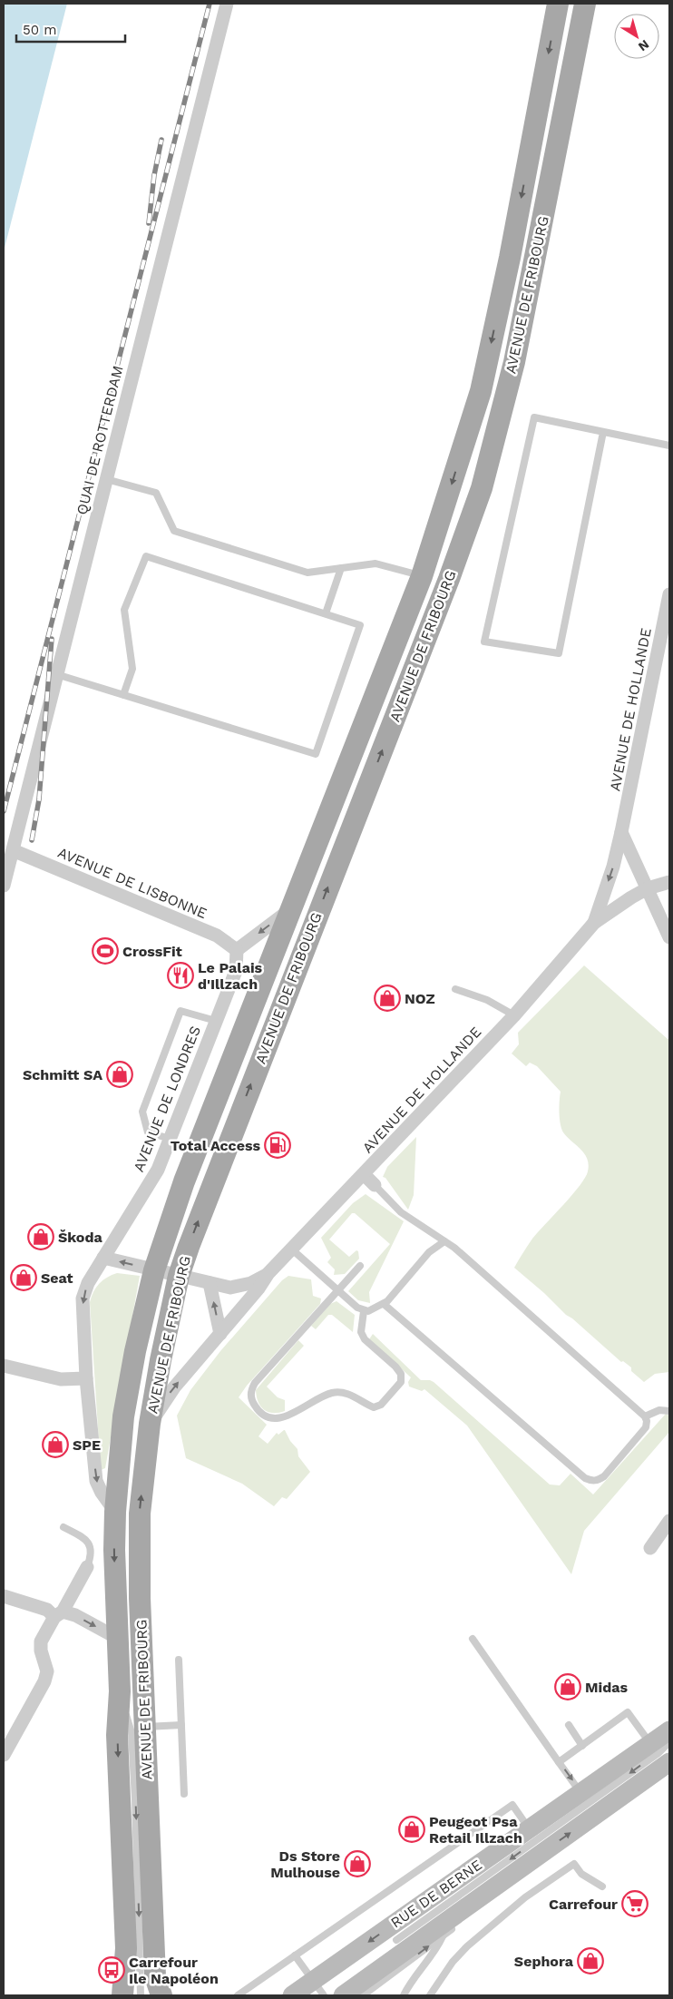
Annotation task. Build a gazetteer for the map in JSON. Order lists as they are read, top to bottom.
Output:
{
  "streets": {
    "main road": ["AVENUE DE FRIBOURG", "RUE DE BERNE"],
    "street": [
      "QUAI DE ROTTERDAM",
      "AVENUE DE HOLLANDE",
      "AVENUE DE LISBONNE",
      "AVENUE DE LONDRES"
    ]
  },
  "crossings": [
    ["AVENUE DE FRIBOURG", "AVENUE DE HOLLANDE"],
    ["AVENUE DE FRIBOURG", "AVENUE DE LONDRES"],
    ["QUAI DE ROTTERDAM", "AVENUE DE LISBONNE"],
    ["AVENUE DE HOLLANDE", "AVENUE DE LONDRES"],
    ["AVENUE DE LISBONNE", "AVENUE DE LONDRES"]
  ],
  "one_way": ["AVENUE DE LONDRES"],
  "places": {
    "sports": ["CrossFit"],
    "restaurant": ["Le Palais d'Illzach"],
    "shop": [
      "NOZ",
      "Schmitt SA",
      "Škoda",
      "Seat",
      "SPE",
      "Midas",
      "Peugeot Psa Retail Illzach",
      "Ds Store Mulhouse",
      "Sephora"
    ],
    "fuel station": ["Total Access"],
    "supermarket": ["Carrefour"],
    "bus stop": ["Carrefour Ile Napoléon"]
  },
  "scale_bar": "50 m",
  "north": "bottom right"
}
